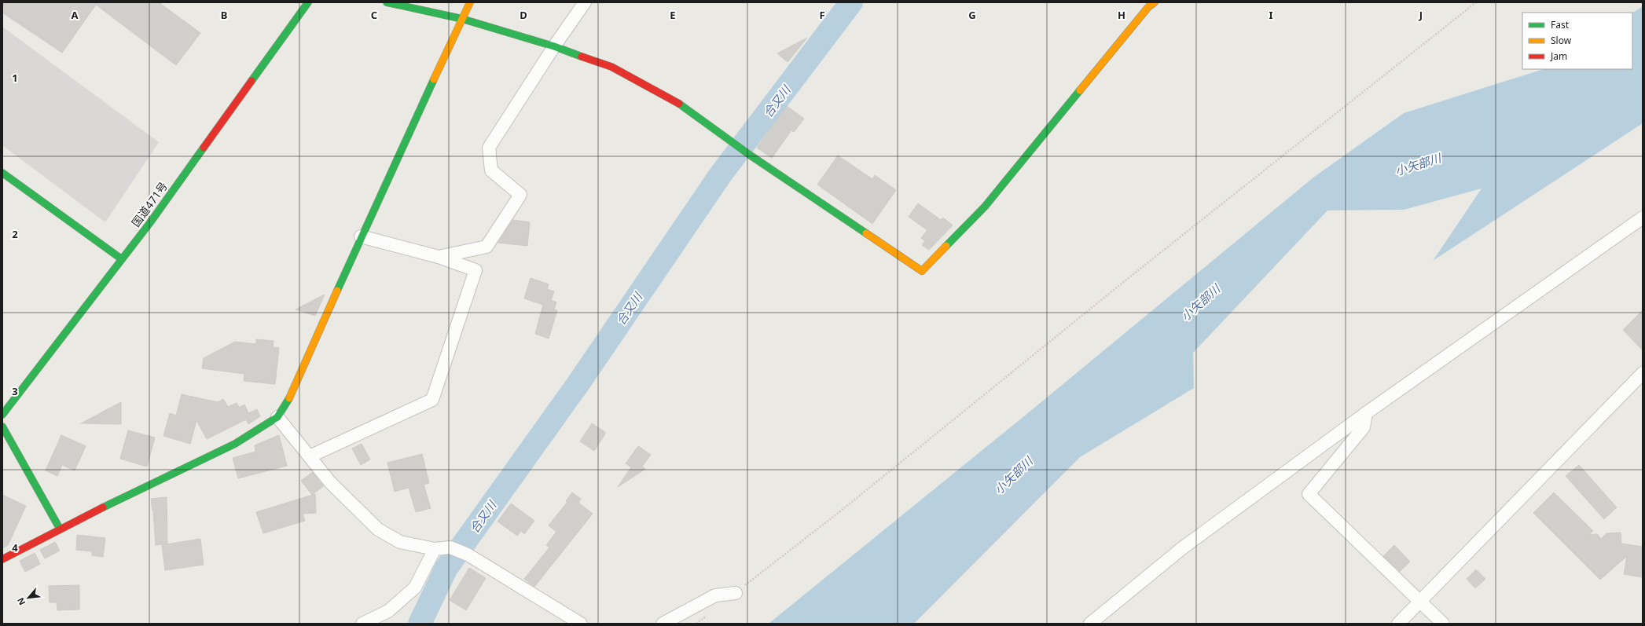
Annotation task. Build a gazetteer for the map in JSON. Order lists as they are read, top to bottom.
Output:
{
  "streets": {
    "main road": ["国道471号"]
  },
  "water": ["合又川", "小矢部川"],
  "legend": ["Fast", "Slow", "Jam"],
  "north": "bottom left",
  "grid": {
    "columns": [
      "A",
      "B",
      "C",
      "D",
      "E",
      "F",
      "G",
      "H",
      "I",
      "J"
    ],
    "rows": [
      "1",
      "2",
      "3",
      "4"
    ]
  }
}
